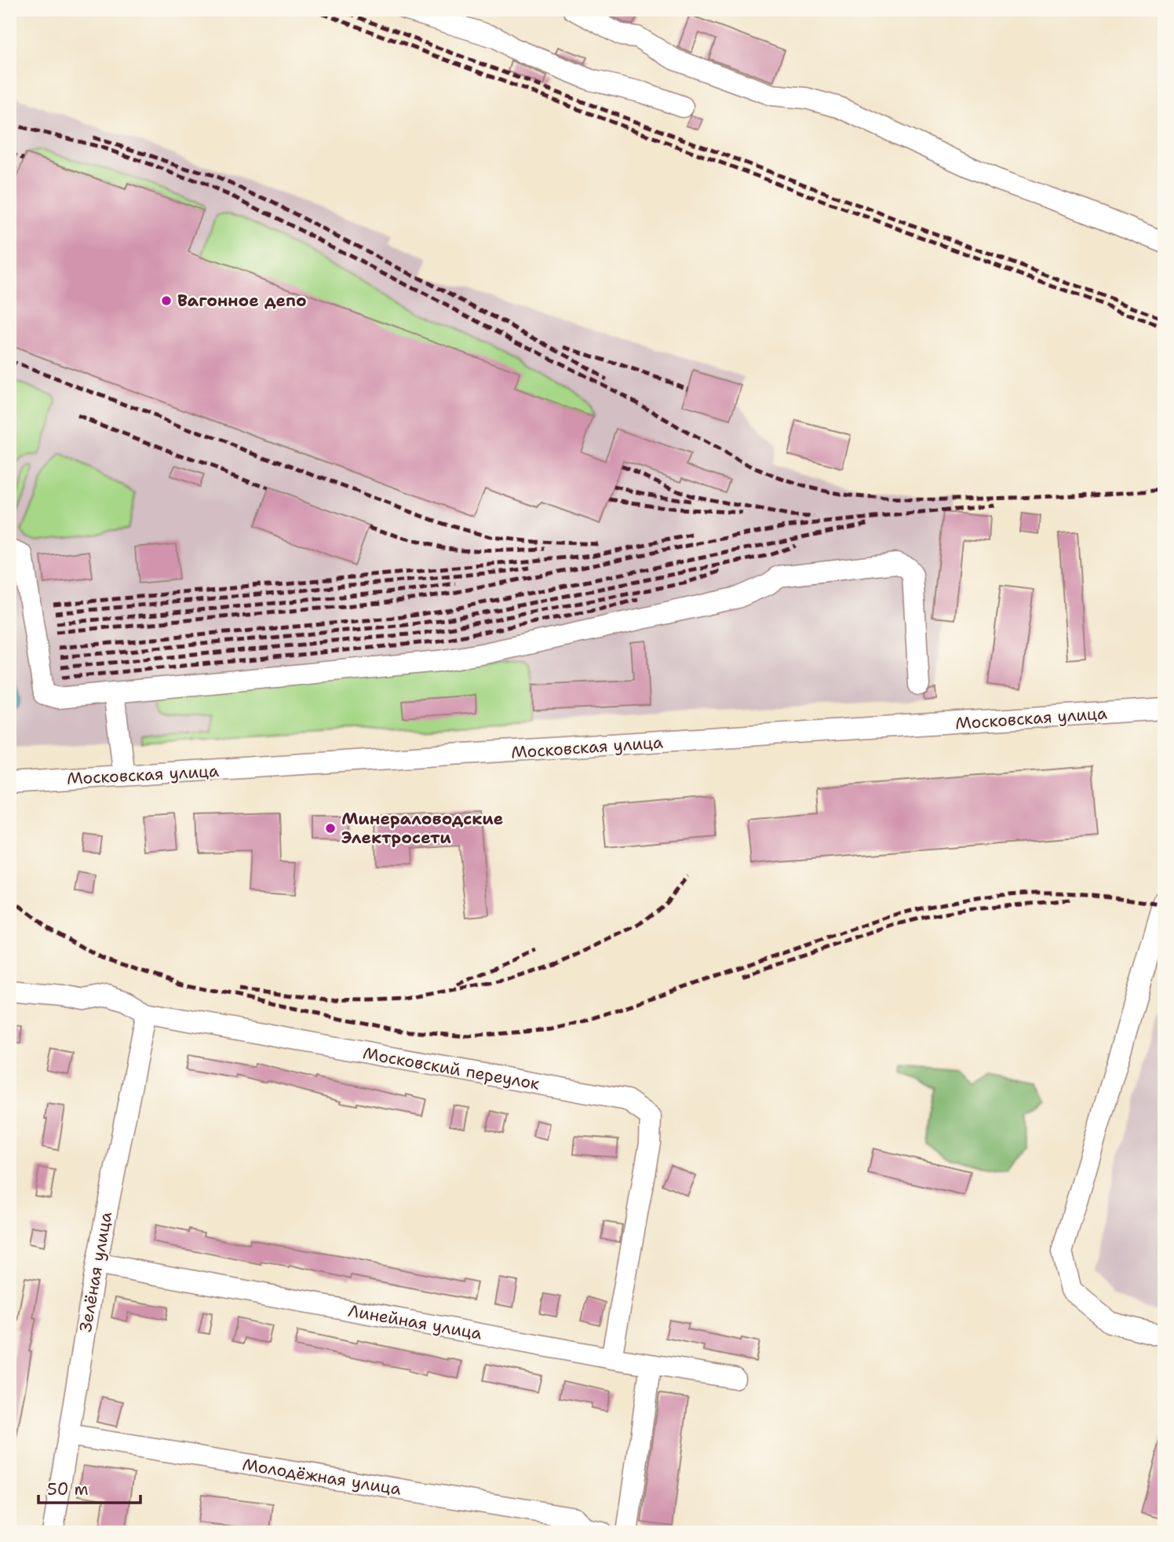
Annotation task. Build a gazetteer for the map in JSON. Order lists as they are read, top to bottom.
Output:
{
  "streets": {
    "street": [
      "Московская улица",
      "Московский переулок",
      "Зелёная улица",
      "Линейная улица",
      "Молодёжная улица"
    ]
  },
  "crossings": [
    ["Московский переулок", "Зелёная улица"],
    ["Московский переулок", "Линейная улица"],
    ["Зелёная улица", "Линейная улица"],
    ["Зелёная улица", "Молодёжная улица"]
  ],
  "places": ["Вагонное депо", "Минераловодские Электросети"],
  "scale_bar": "50 m"
}
